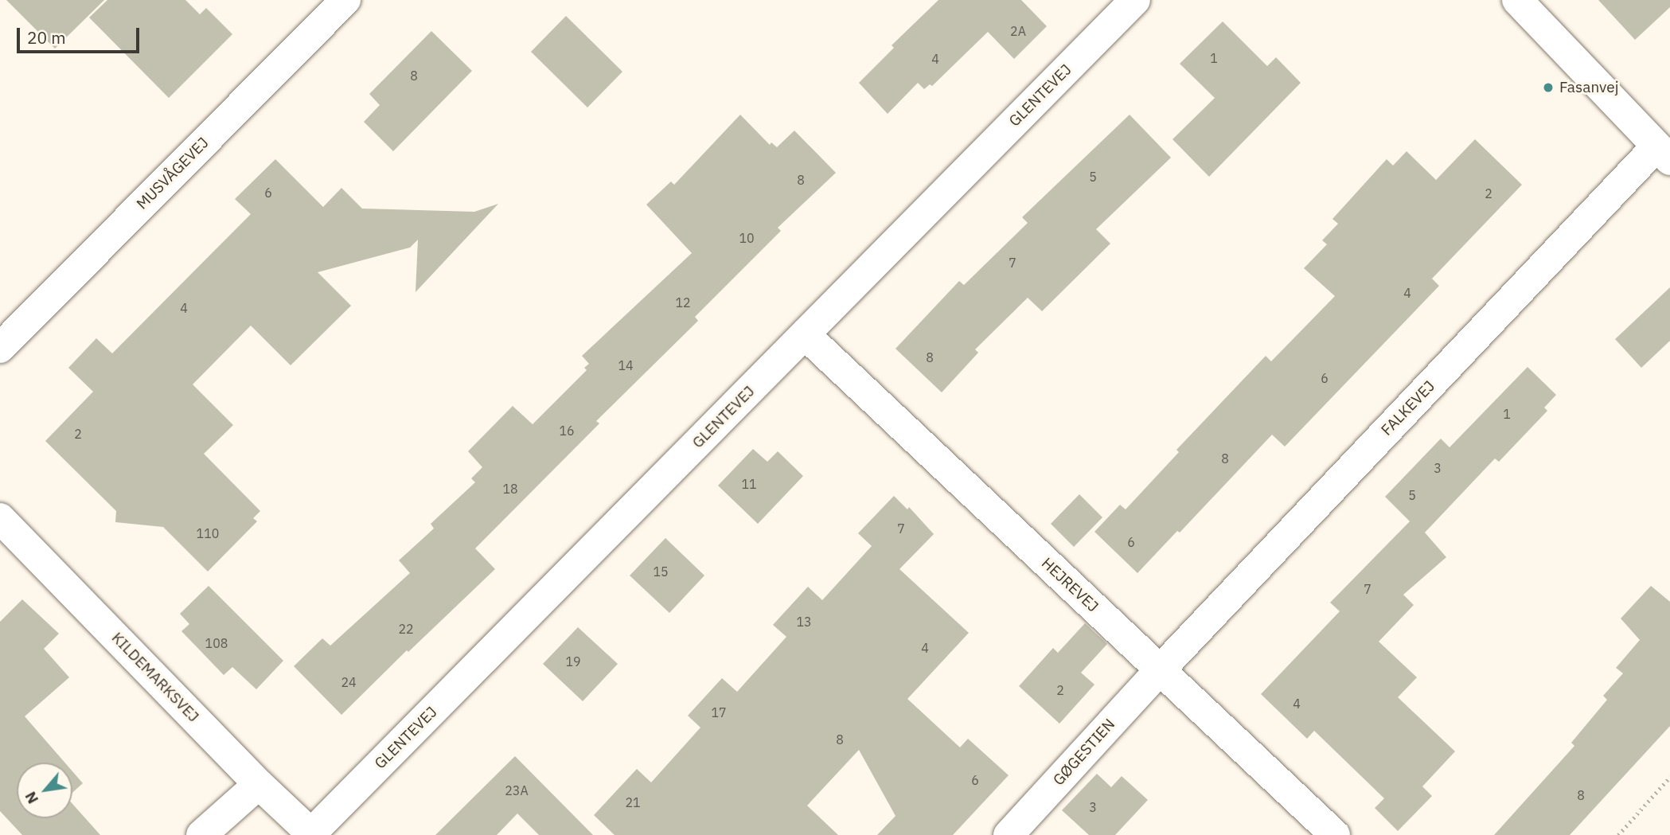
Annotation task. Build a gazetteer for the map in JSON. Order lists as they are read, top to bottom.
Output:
{
  "streets": {
    "street": [
      "GLENTEVEJ",
      "MUSVÅGEVEJ",
      "FALKEVEJ",
      "HEJREVEJ",
      "KILDEMARKSVEJ",
      "GØGESTIEN"
    ]
  },
  "crossings": [
    ["GLENTEVEJ", "HEJREVEJ"],
    ["GLENTEVEJ", "KILDEMARKSVEJ"],
    ["FALKEVEJ", "HEJREVEJ"],
    ["FALKEVEJ", "GØGESTIEN"],
    ["HEJREVEJ", "GØGESTIEN"]
  ],
  "places": ["Fasanvej"],
  "house_numbers": [
    "2A",
    "1",
    "4",
    "8",
    "5",
    "8",
    "6",
    "2",
    "10",
    "7",
    "4",
    "12",
    "4",
    "8",
    "14",
    "6",
    "1",
    "16",
    "2",
    "8",
    "3",
    "11",
    "18",
    "5",
    "7",
    "110",
    "6",
    "15",
    "7",
    "13",
    "22",
    "108",
    "4",
    "19",
    "24",
    "2",
    "4",
    "17",
    "8",
    "6",
    "23A",
    "8",
    "21",
    "3"
  ],
  "scale_bar": "20 m",
  "north": "bottom left"
}
